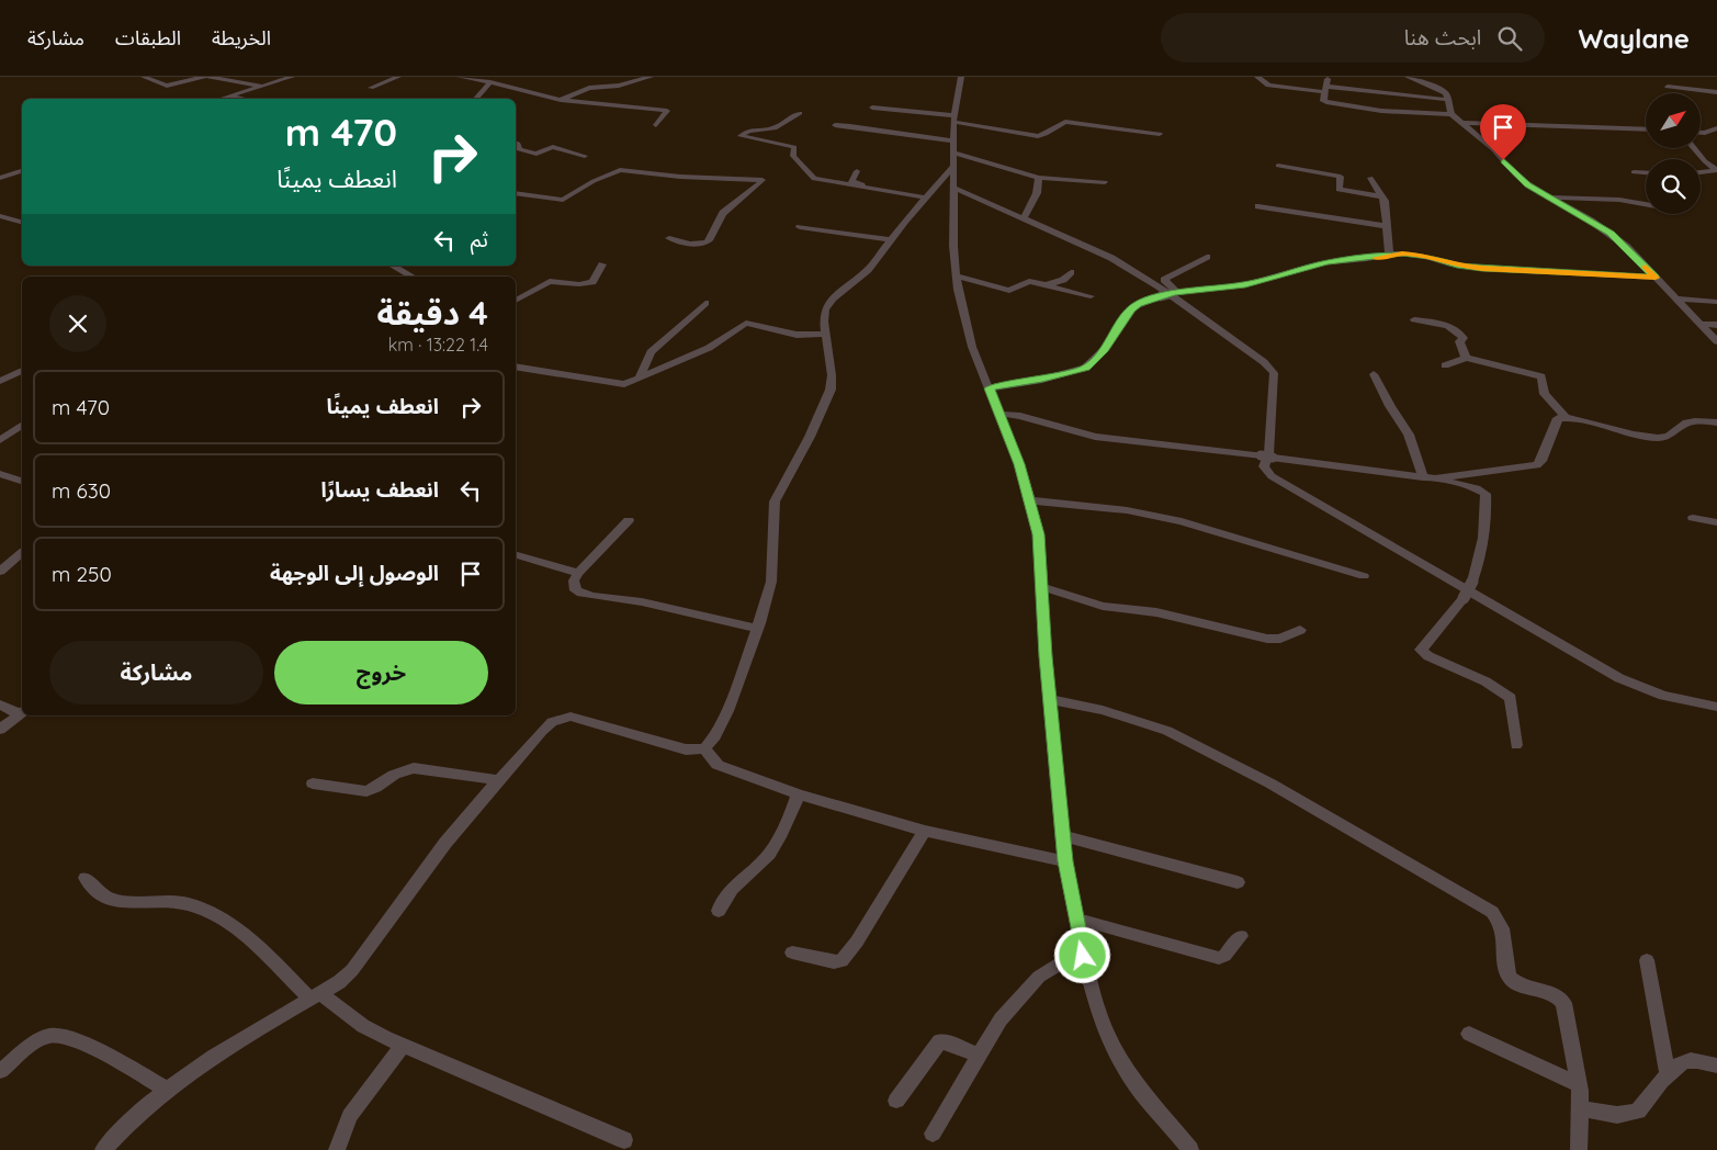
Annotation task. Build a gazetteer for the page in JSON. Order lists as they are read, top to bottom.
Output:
{
  "north": "top right",
  "page": {
    "header": "Waylane",
    "search": "ابحث هنا",
    "nav": ["الخريطة", "الطبقات", "مشاركة"],
    "turn": ["470 m", "انعطف يمينًا"],
    "then": "ثم",
    "heading": ["4 دقيقة", "1.4 km · 13:22"],
    "list": [
      {
        "name": "انعطف يمينًا",
        "value": "470 m"
      },
      {
        "name": "انعطف يسارًا",
        "value": "630 m"
      },
      {
        "name": "الوصول إلى الوجهة",
        "value": "250 m"
      }
    ],
    "buttons": ["خروج", "مشاركة"]
  }
}
